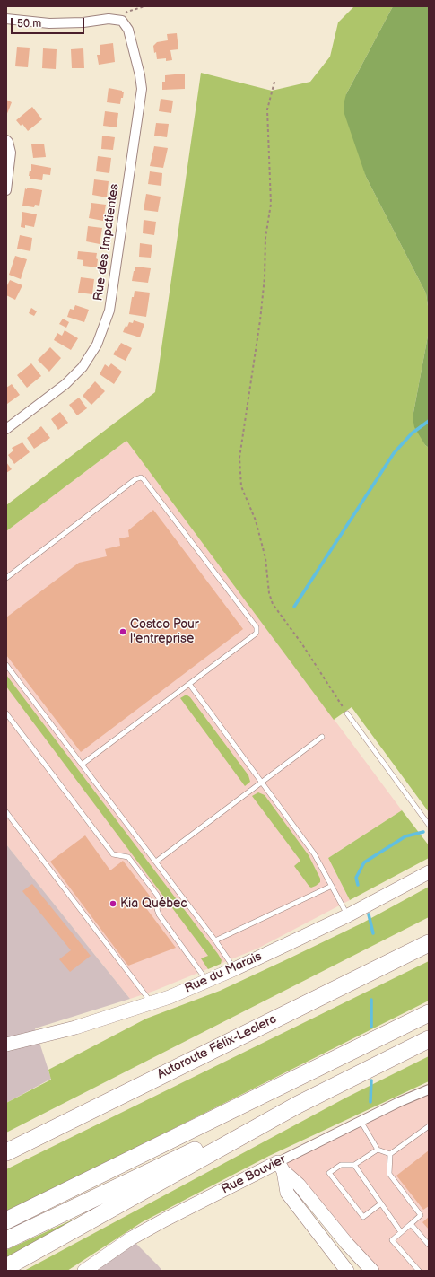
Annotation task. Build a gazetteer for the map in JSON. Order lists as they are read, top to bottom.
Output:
{
  "streets": {
    "highway": ["Autoroute Félix-Leclerc"],
    "street": ["Rue des Impatientes", "Rue du Marais", "Rue Bouvier"]
  },
  "places": ["Costco Pour l'entreprise", "Kia Québec"],
  "scale_bar": "50 m"
}
